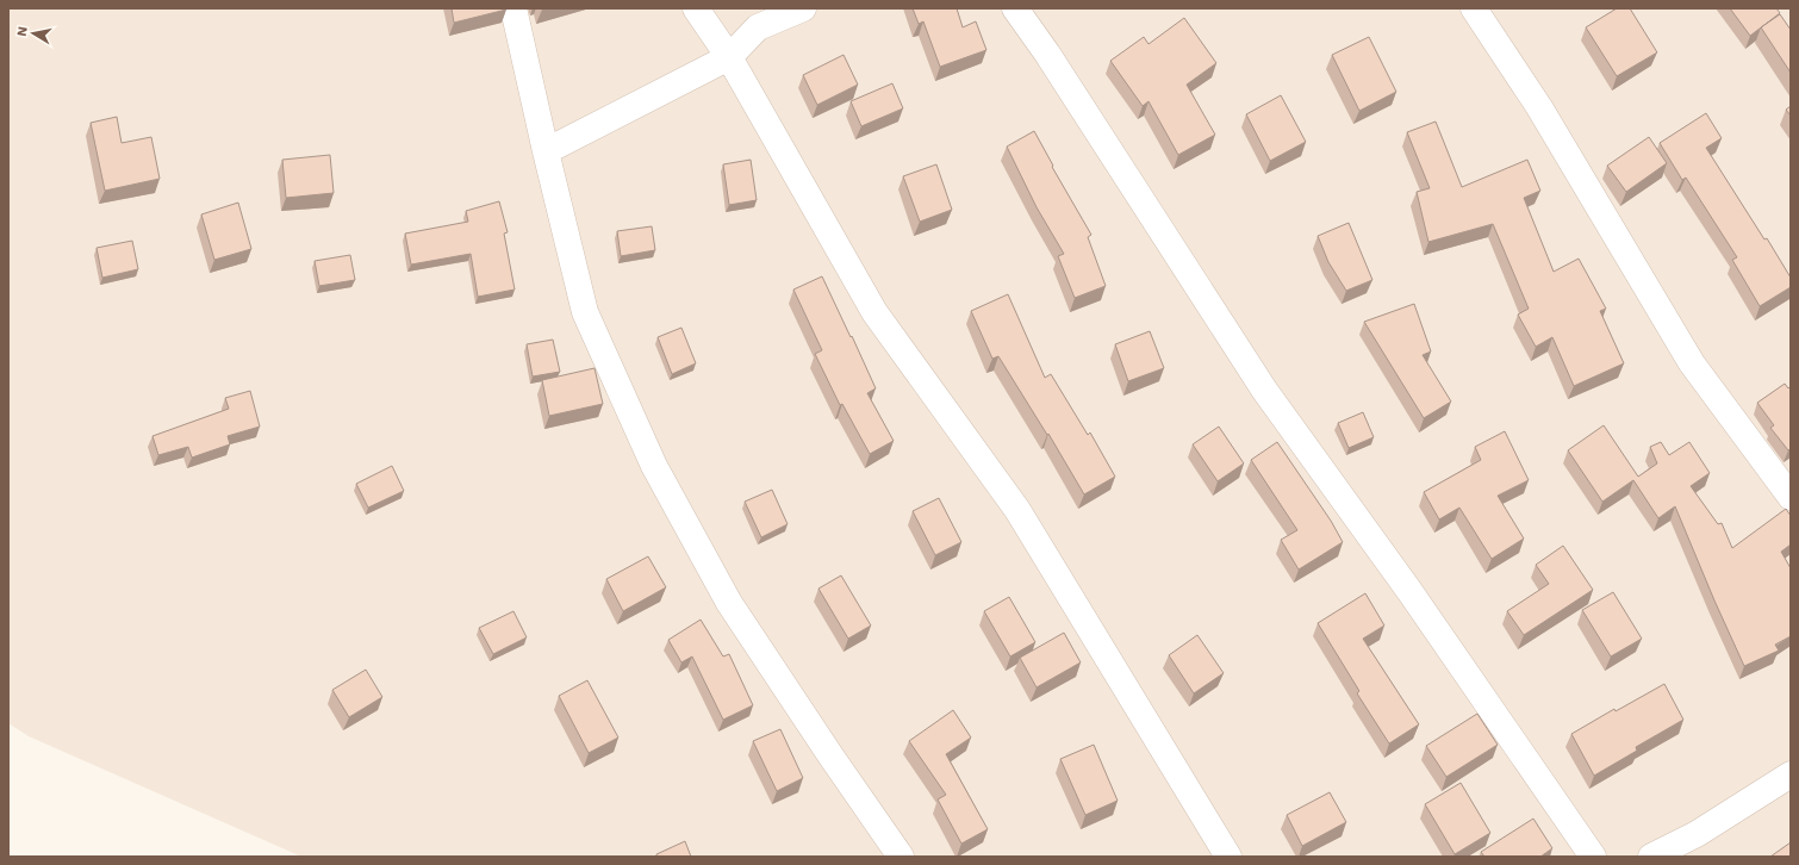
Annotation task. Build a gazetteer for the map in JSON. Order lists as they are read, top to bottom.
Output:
{
  "north": "left"
}
